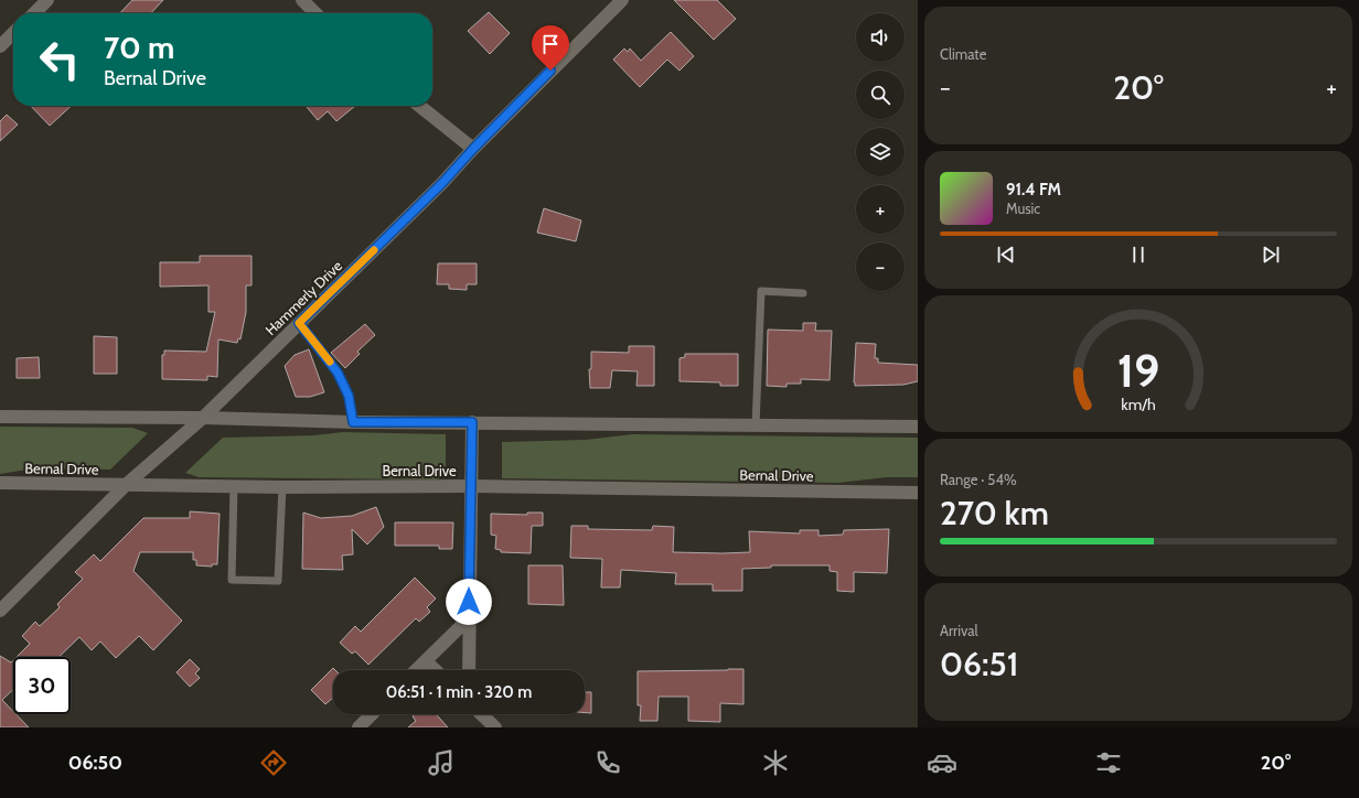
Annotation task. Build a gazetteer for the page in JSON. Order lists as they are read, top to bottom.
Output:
{
  "streets": {
    "street": ["Hammerly Drive", "Bernal Drive"]
  },
  "crossings": [
    ["Hammerly Drive", "Bernal Drive"]
  ],
  "page": {
    "tile": [
      "Climate",
      ["Range · 54%", "270 km"],
      ["Arrival", "06:51"]
    ],
    "map_buttons": ["+", "−"],
    "turn": ["70 m", "Bernal Drive"],
    "heat": ["−", "20°", "+"],
    "song": ["91.4 FM", "Music"],
    "limit": "30",
    "trip": "06:51 · 1 min · 320 m",
    "tabs": ["06:50", "20°"],
    "gauge": ["19", "km/h"]
  }
}
